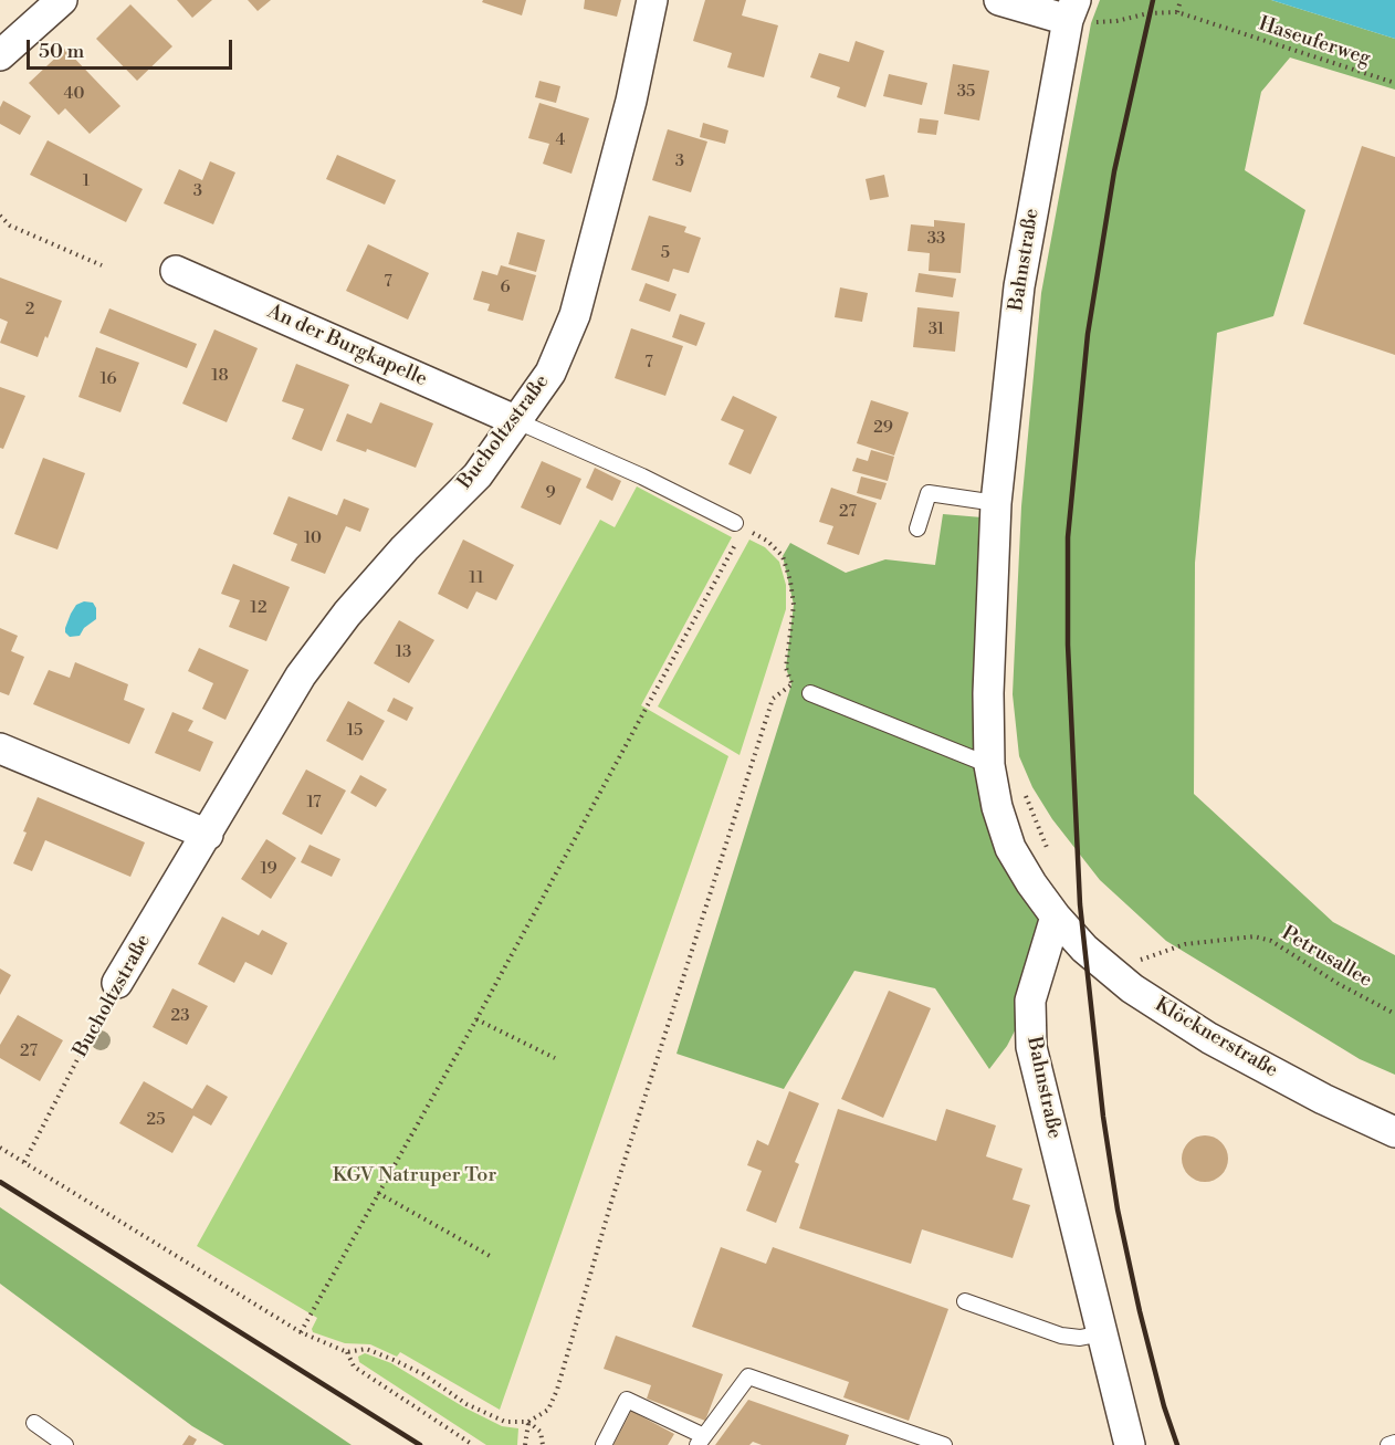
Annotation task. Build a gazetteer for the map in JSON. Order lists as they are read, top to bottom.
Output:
{
  "streets": {
    "street": [
      "Bahnstraße",
      "An der Burgkapelle",
      "Bucholtzstraße",
      "Klöcknerstraße"
    ],
    "path": ["Haseuferweg", "Petrusallee"]
  },
  "crossings": [
    ["Haseuferweg", "Bahnstraße"],
    ["Bahnstraße", "Klöcknerstraße"],
    ["An der Burgkapelle", "Bucholtzstraße"]
  ],
  "parks": ["KGV Natruper Tor"],
  "house_numbers": [
    "35",
    "40",
    "4",
    "3",
    "1",
    "3",
    "33",
    "5",
    "7",
    "6",
    "2",
    "31",
    "7",
    "18",
    "16",
    "29",
    "9",
    "27",
    "10",
    "11",
    "12",
    "13",
    "15",
    "17",
    "19",
    "23",
    "27",
    "25"
  ],
  "scale_bar": "50 m"
}
